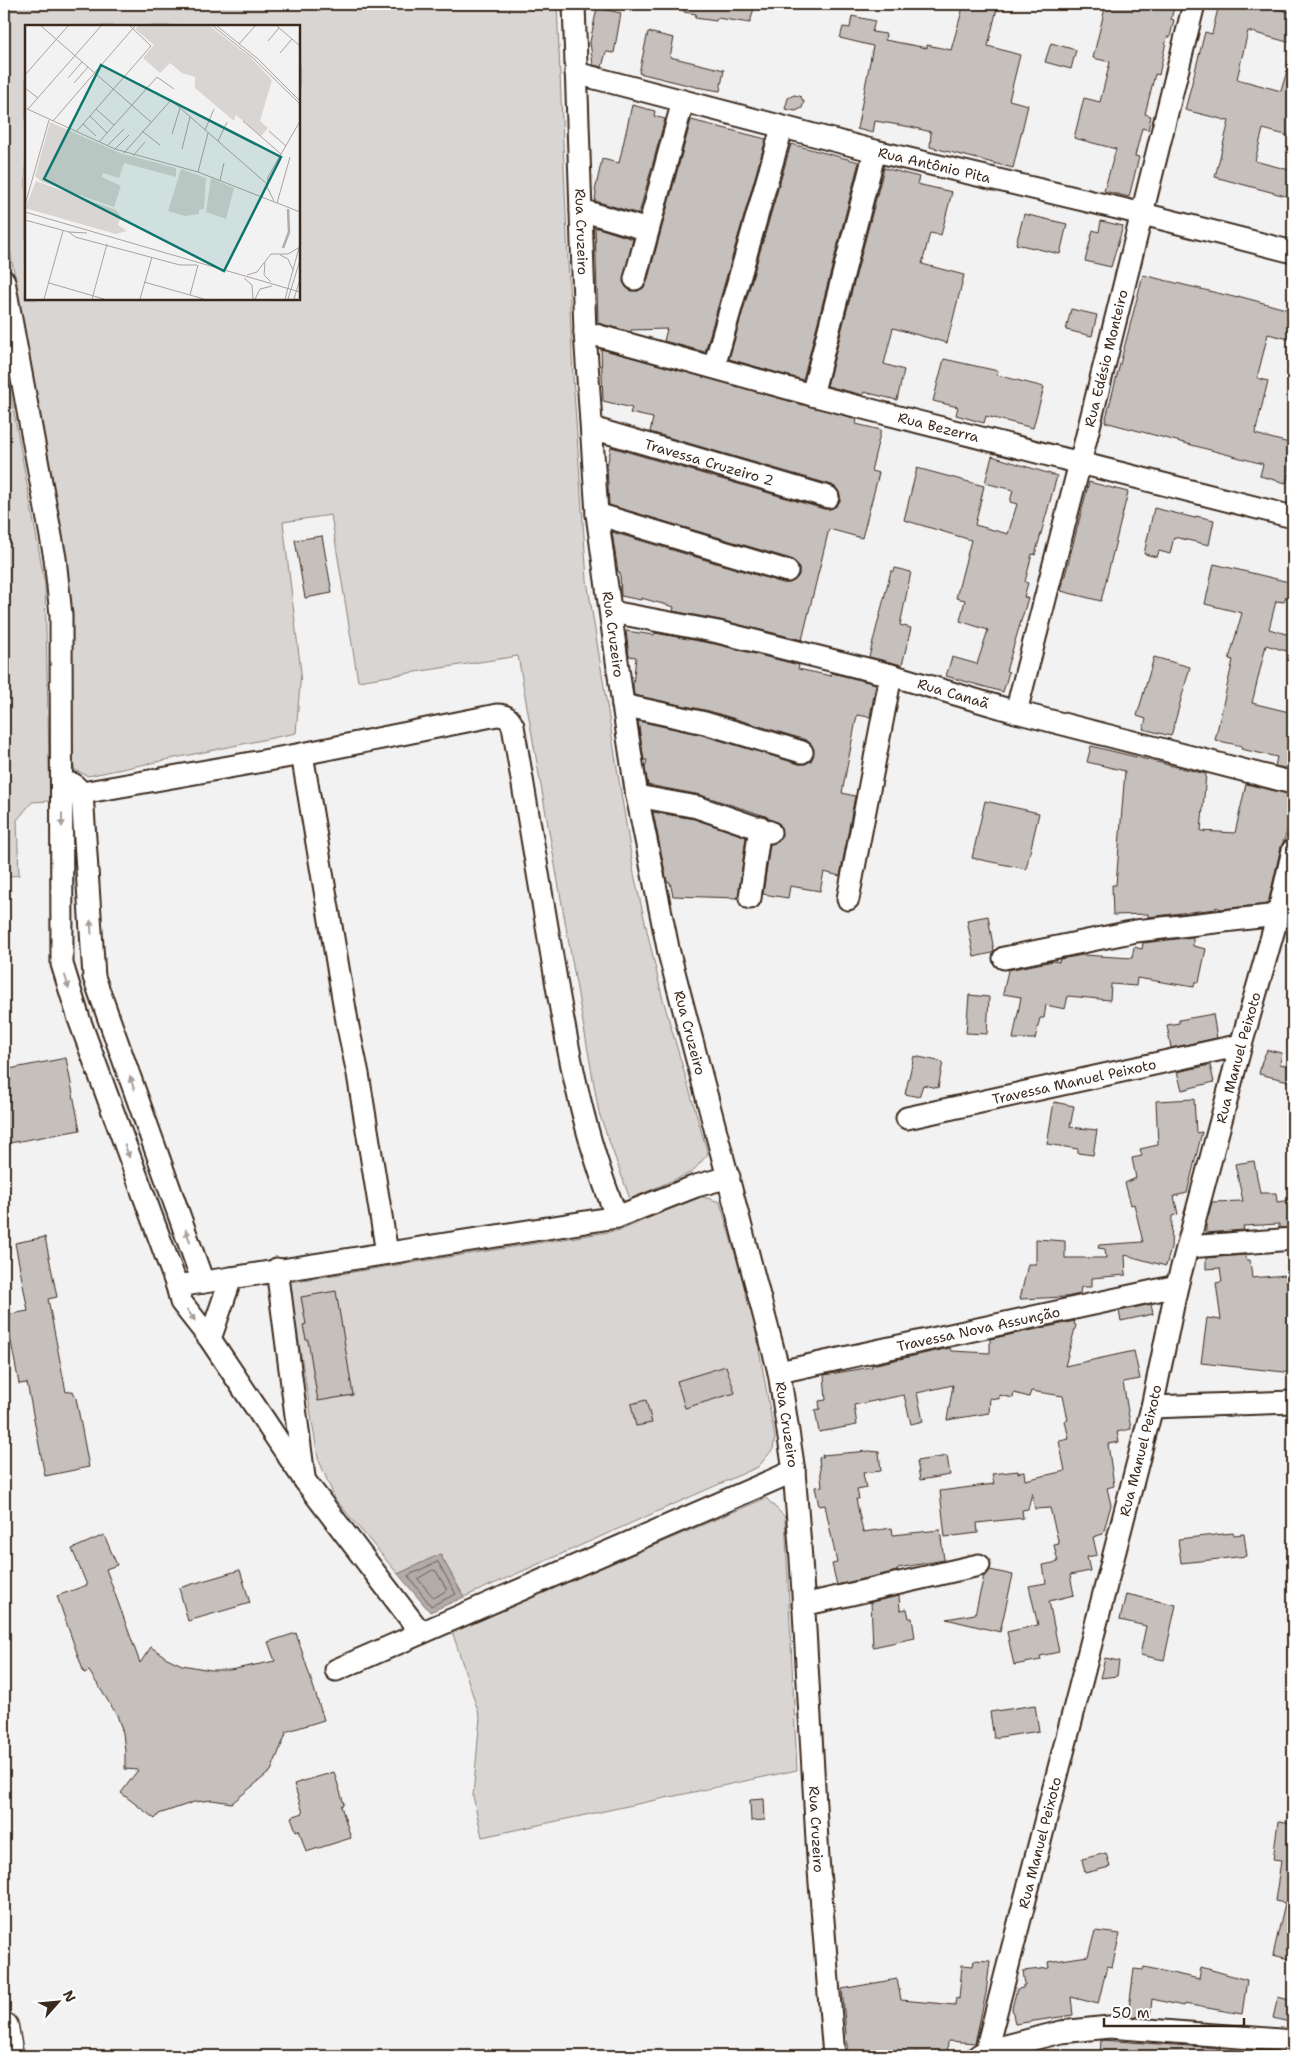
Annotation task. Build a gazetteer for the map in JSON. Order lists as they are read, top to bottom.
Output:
{
  "streets": {
    "street": [
      "Rua Antônio Pita",
      "Rua Cruzeiro",
      "Rua Edésio Monteiro",
      "Rua Bezerra",
      "Travessa Cruzeiro 2",
      "Rua Canaã",
      "Rua Manuel Peixoto",
      "Travessa Manuel Peixoto",
      "Travessa Nova Assunção"
    ]
  },
  "crossings": [
    ["Rua Antônio Pita", "Rua Cruzeiro"],
    ["Rua Antônio Pita", "Rua Edésio Monteiro"],
    ["Rua Cruzeiro", "Rua Bezerra"],
    ["Rua Cruzeiro", "Travessa Cruzeiro 2"],
    ["Rua Cruzeiro", "Rua Canaã"],
    ["Rua Cruzeiro", "Travessa Nova Assunção"],
    ["Rua Edésio Monteiro", "Rua Bezerra"],
    ["Rua Edésio Monteiro", "Rua Canaã"],
    ["Rua Manuel Peixoto", "Travessa Manuel Peixoto"],
    ["Rua Manuel Peixoto", "Travessa Nova Assunção"]
  ],
  "scale_bar": "50 m",
  "north": "top right"
}
